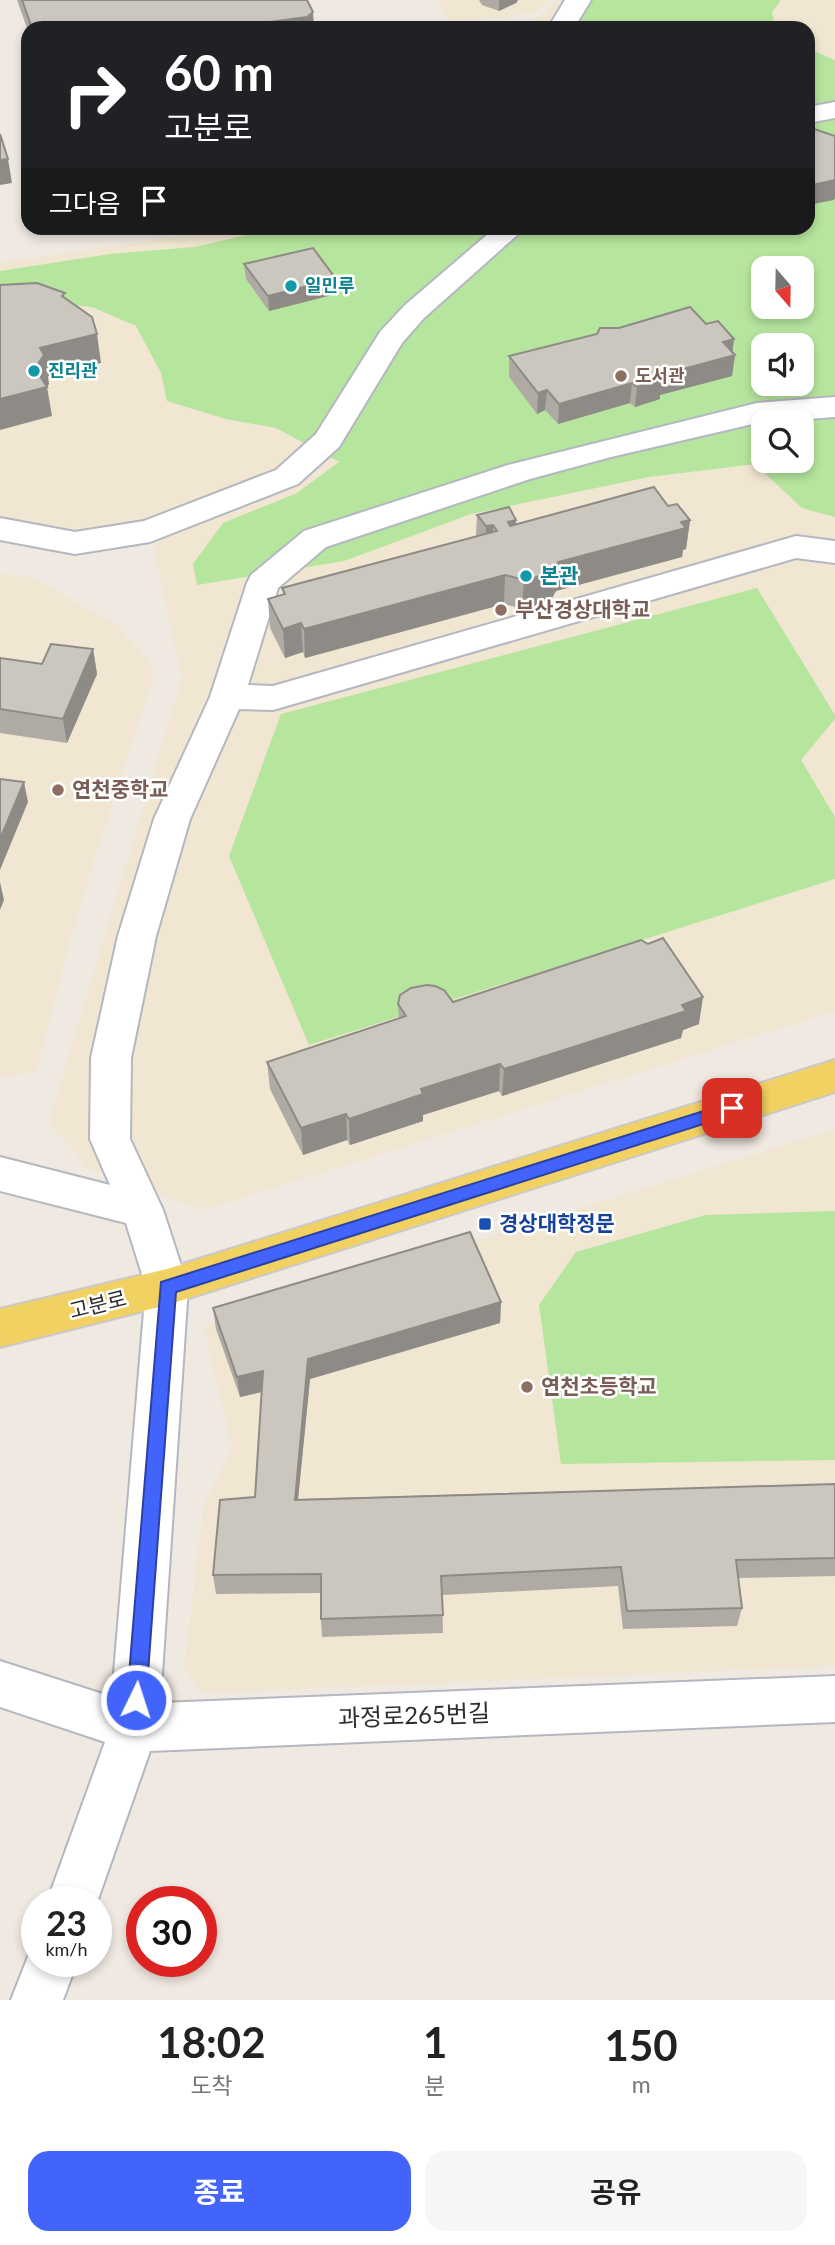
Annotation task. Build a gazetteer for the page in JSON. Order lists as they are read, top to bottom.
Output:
{
  "streets": {
    "main road": ["고분로"],
    "street": ["과정로265번길"]
  },
  "places": {
    "other": [
      "일민루",
      "진리관",
      "도서관",
      "본관",
      "부산경상대학교",
      "연천중학교",
      "연천초등학교"
    ],
    "transit": ["경상대학정문"]
  },
  "north": "bottom",
  "page": {
    "turn": ["60 m", "고분로"],
    "then": "그다음",
    "speed": "23 km/h",
    "limit": "30",
    "eta": [
      "18:02",
      "도착",
      "1",
      "분",
      "150",
      "m"
    ],
    "buttons": ["종료", "공유"]
  }
}
